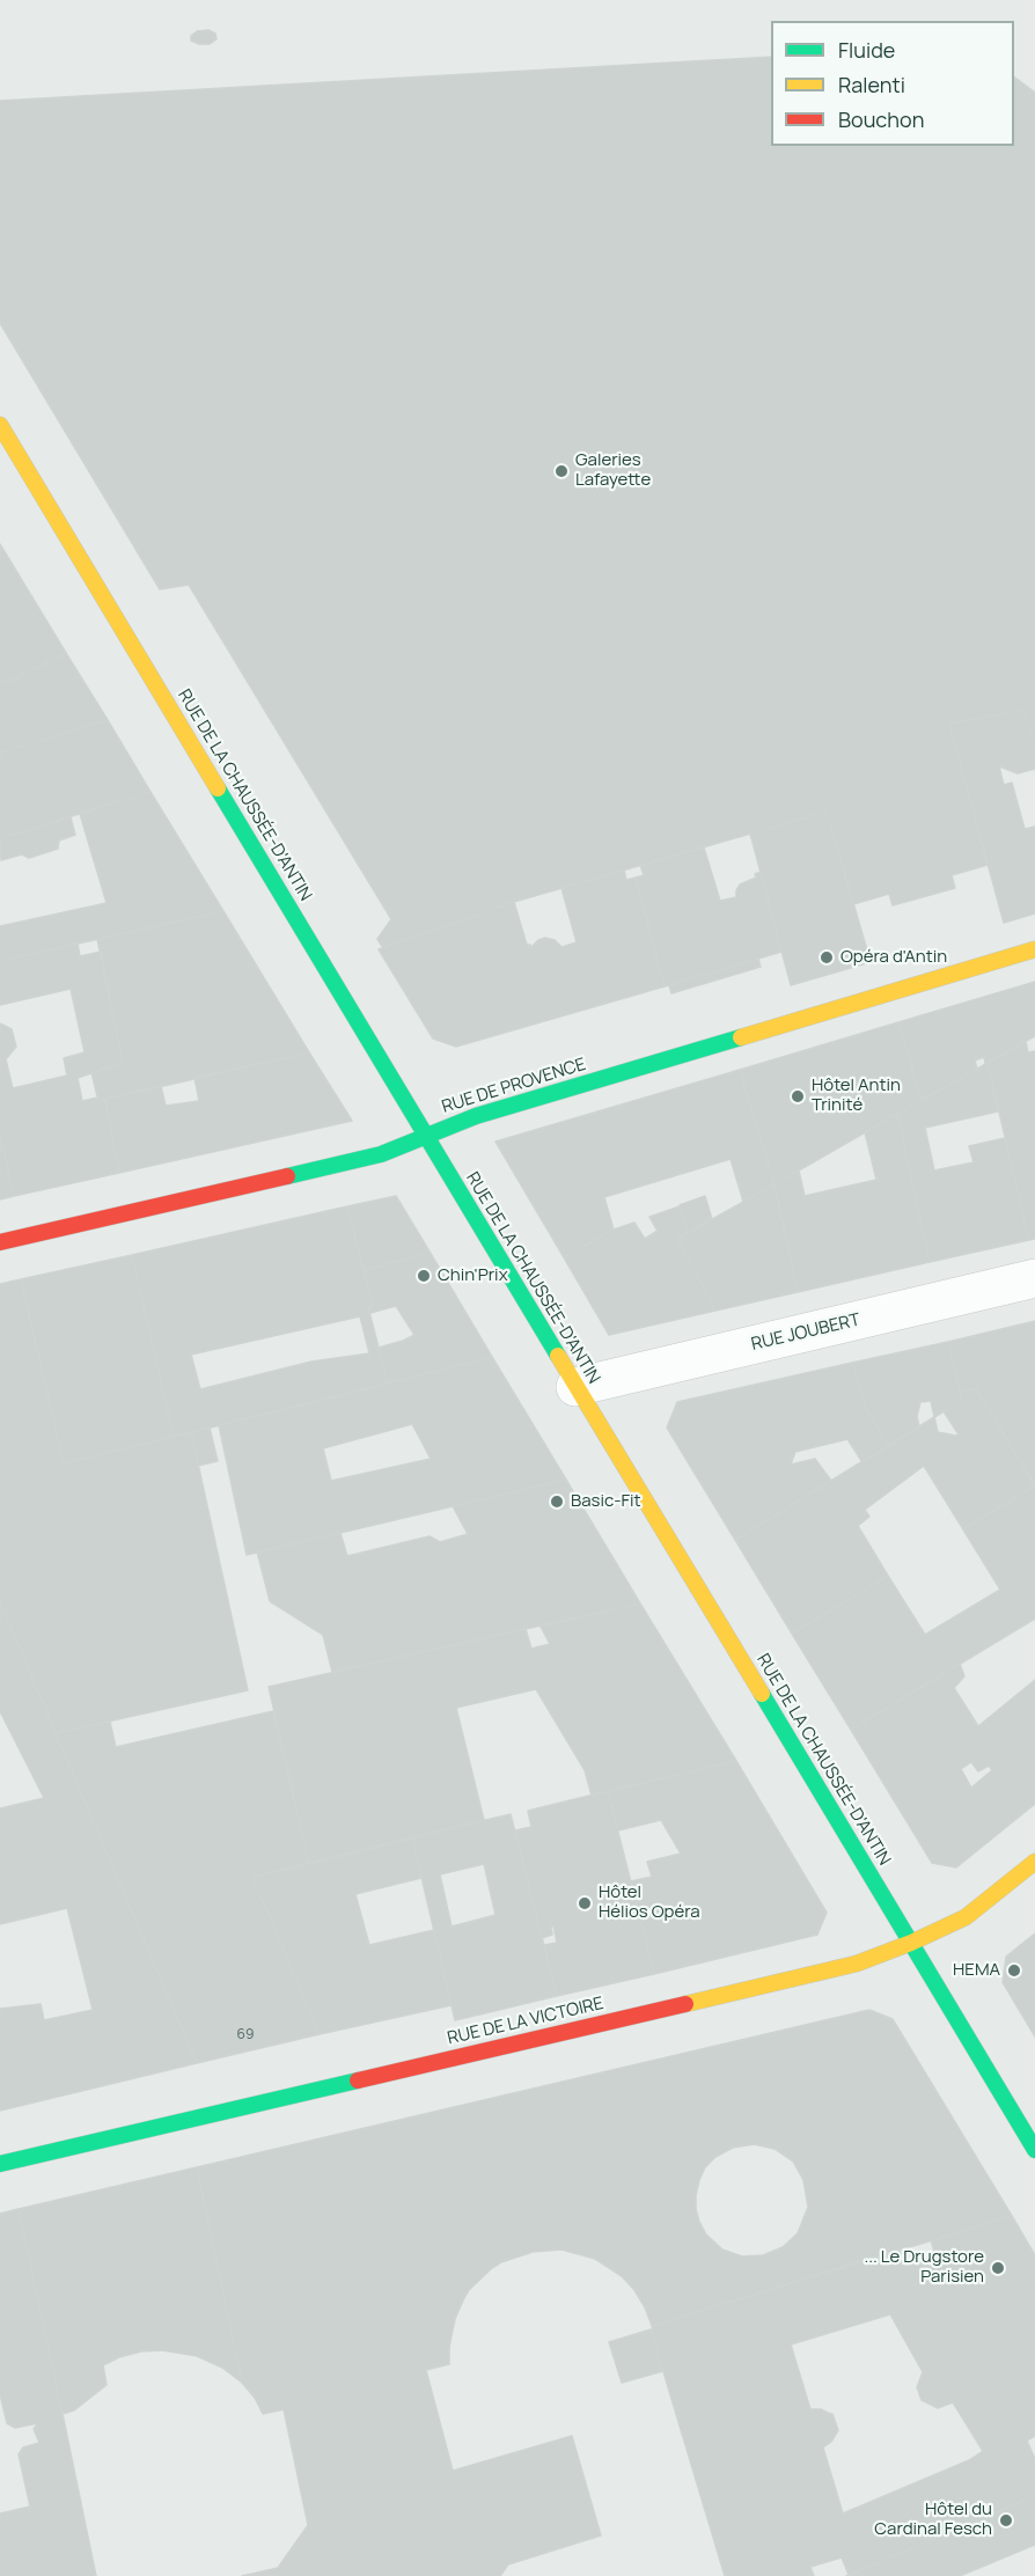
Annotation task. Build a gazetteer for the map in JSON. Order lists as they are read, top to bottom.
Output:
{
  "streets": {
    "street": [
      "RUE DE LA CHAUSSÉE-D'ANTIN",
      "RUE DE PROVENCE",
      "RUE JOUBERT",
      "RUE DE LA VICTOIRE"
    ]
  },
  "crossings": [
    ["RUE DE LA CHAUSSÉE-D'ANTIN", "RUE DE PROVENCE"],
    ["RUE DE LA CHAUSSÉE-D'ANTIN", "RUE JOUBERT"],
    ["RUE DE LA CHAUSSÉE-D'ANTIN", "RUE DE LA VICTOIRE"]
  ],
  "places": [
    "Galeries Lafayette",
    "Opéra d'Antin",
    "Hôtel Antin Trinité",
    "Chin'Prix",
    "Basic-Fit",
    "Hôtel Hélios Opéra",
    "HEMA",
    "... Le Drugstore Parisien",
    "Hôtel du Cardinal Fesch"
  ],
  "house_numbers": ["69"],
  "legend": ["Fluide", "Ralenti", "Bouchon"]
}
